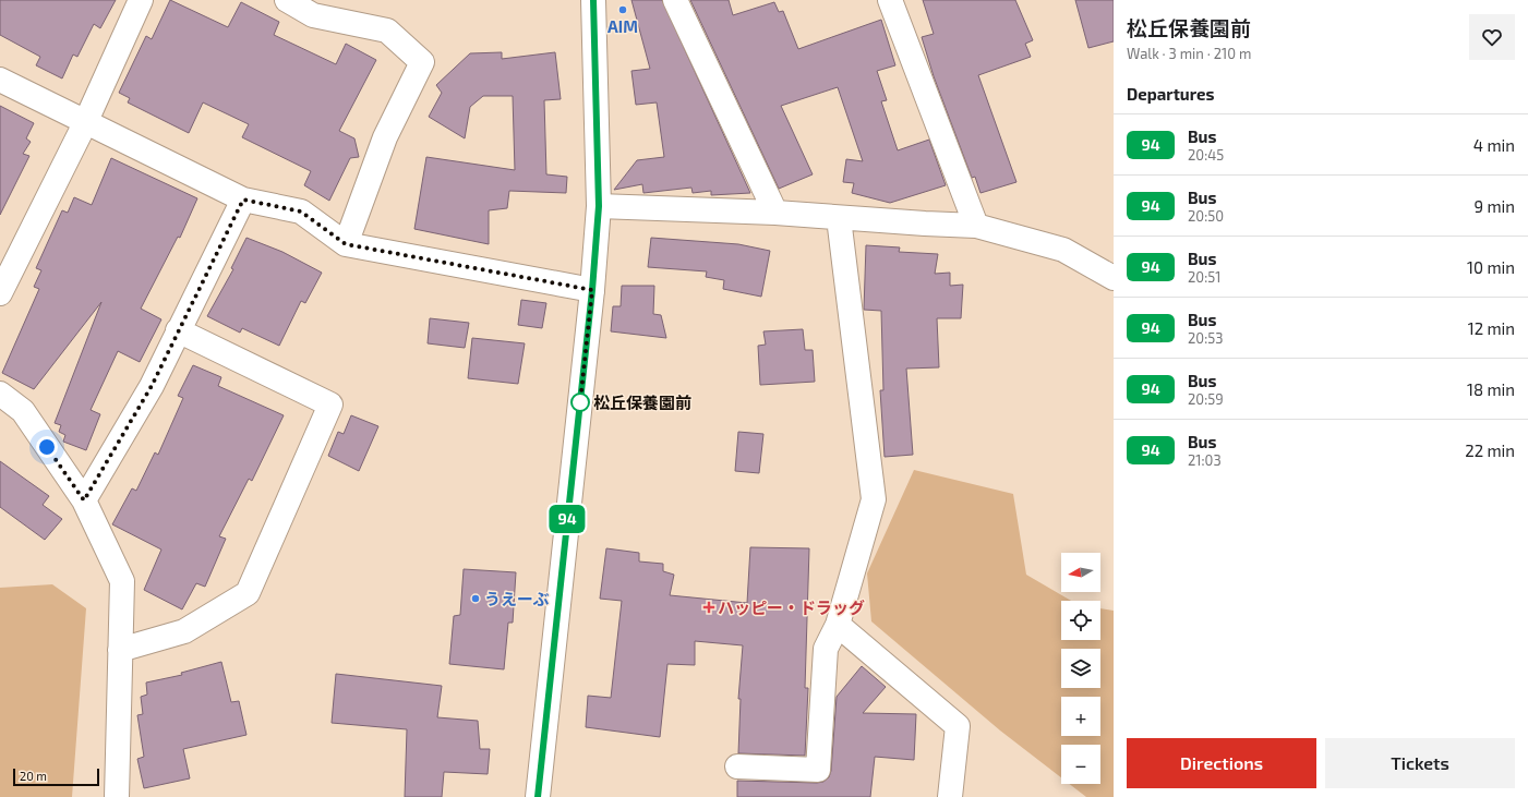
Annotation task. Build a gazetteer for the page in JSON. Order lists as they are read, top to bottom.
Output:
{
  "places": {
    "other": ["AIM", "松丘保養園前", "うえーぶ"],
    "health": ["ハッピー・ドラッグ"]
  },
  "lines": ["bus line 94"],
  "scale_bar": "20 m",
  "north": "left",
  "page": {
    "on_map": "94",
    "heading": [
      ["松丘保養園前", "Walk · 3 min · 210 m"],
      "Departures"
    ],
    "list": [
      {
        "mark": "94",
        "name": "Bus",
        "note": "20:45",
        "value": "4 min"
      },
      {
        "mark": "94",
        "name": "Bus",
        "note": "20:50",
        "value": "9 min"
      },
      {
        "mark": "94",
        "name": "Bus",
        "note": "20:51",
        "value": "10 min"
      },
      {
        "mark": "94",
        "name": "Bus",
        "note": "20:53",
        "value": "12 min"
      },
      {
        "mark": "94",
        "name": "Bus",
        "note": "20:59",
        "value": "18 min"
      },
      {
        "mark": "94",
        "name": "Bus",
        "note": "21:03",
        "value": "22 min"
      }
    ],
    "map_buttons": ["+", "−"],
    "buttons": ["Directions", "Tickets"],
    "scale": "20 m"
  }
}
